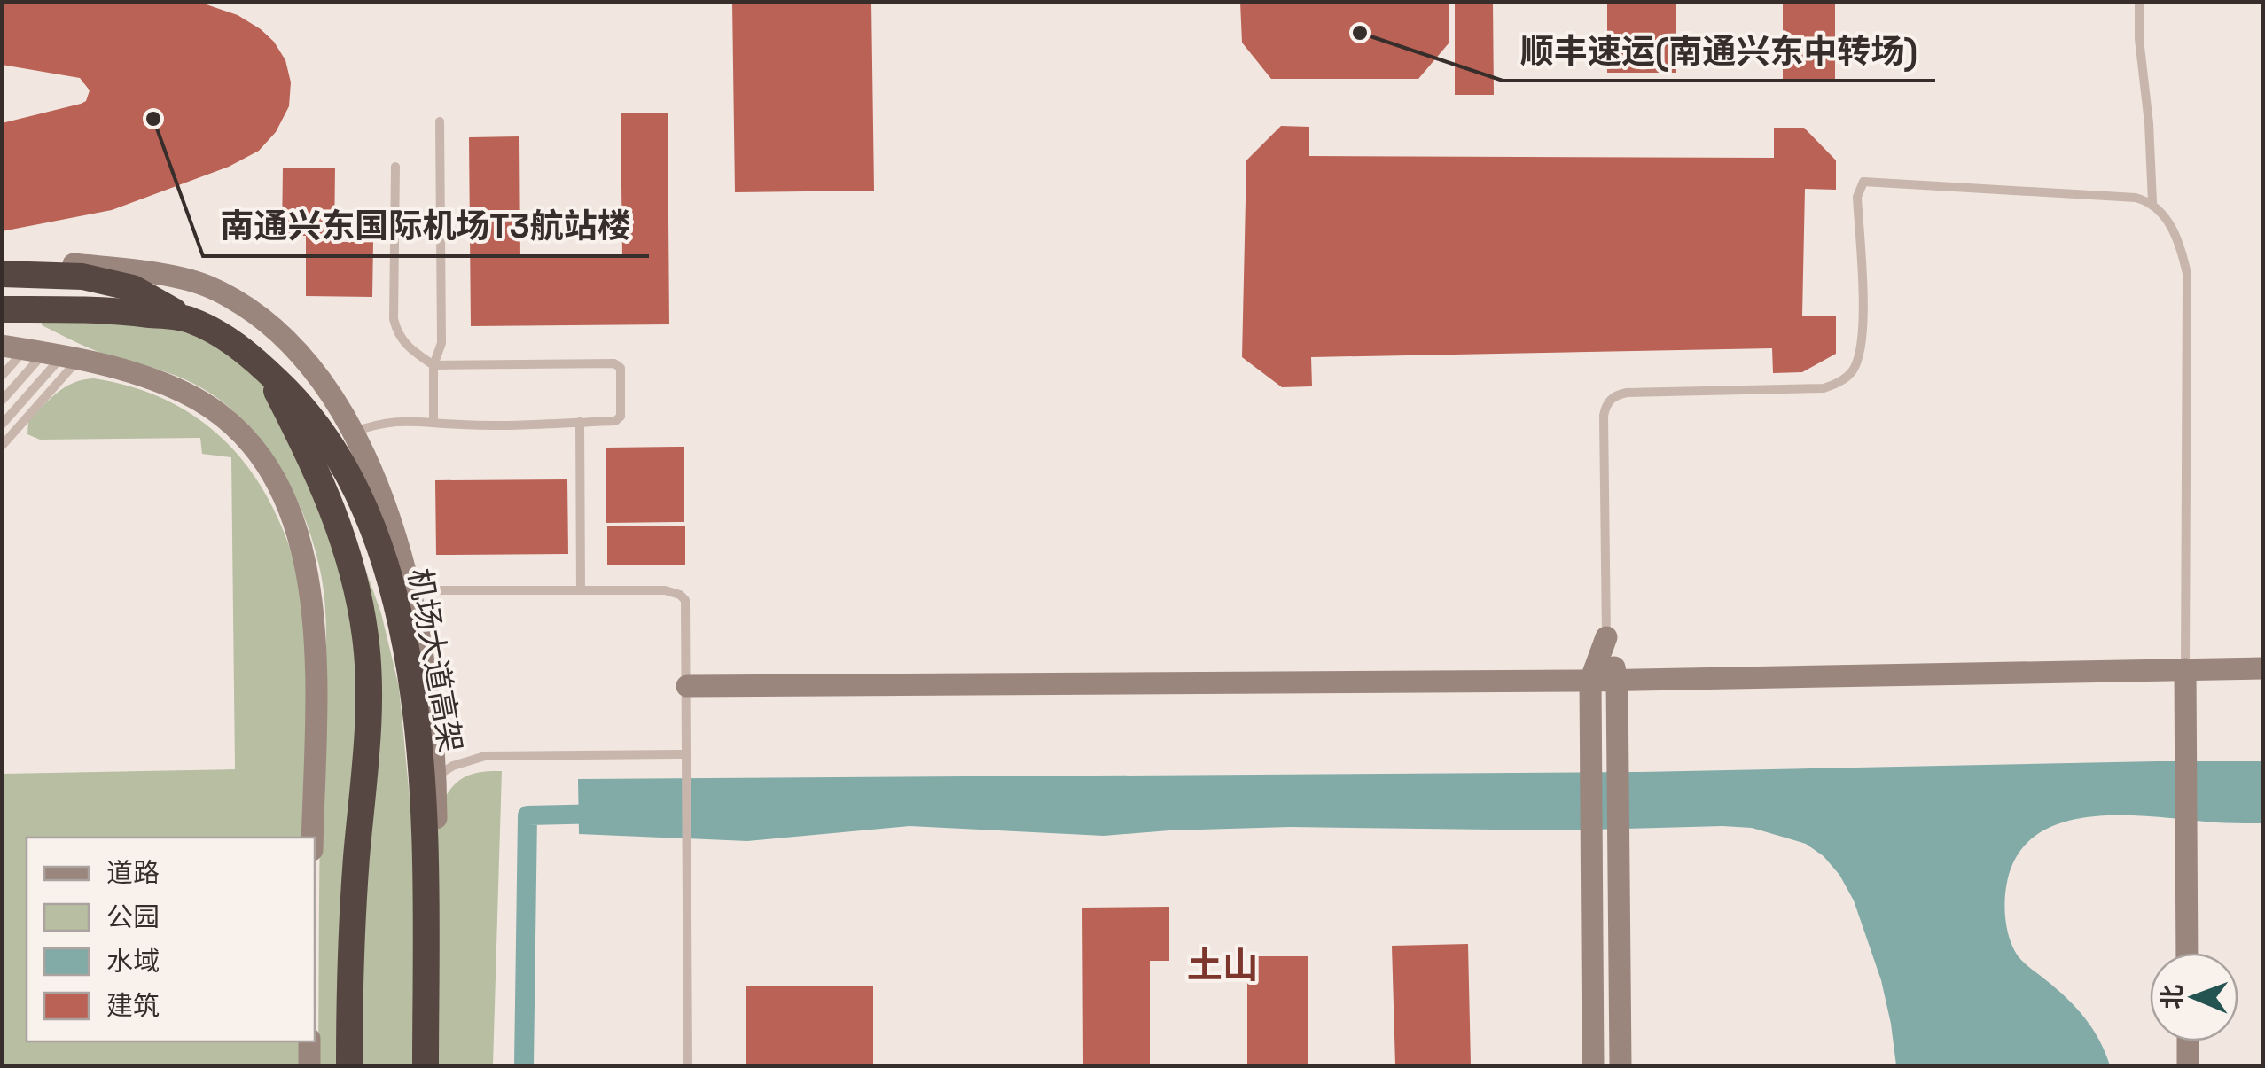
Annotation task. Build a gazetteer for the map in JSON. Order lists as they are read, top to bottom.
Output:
{
  "streets": {
    "highway": ["机场大道高架"]
  },
  "districts": ["土山"],
  "places": ["顺丰速运(南通兴东中转场)", "南通兴东国际机场T3航站楼"],
  "legend": [
    "道路",
    "公园",
    "水域",
    "建筑"
  ],
  "north": "left"
}
